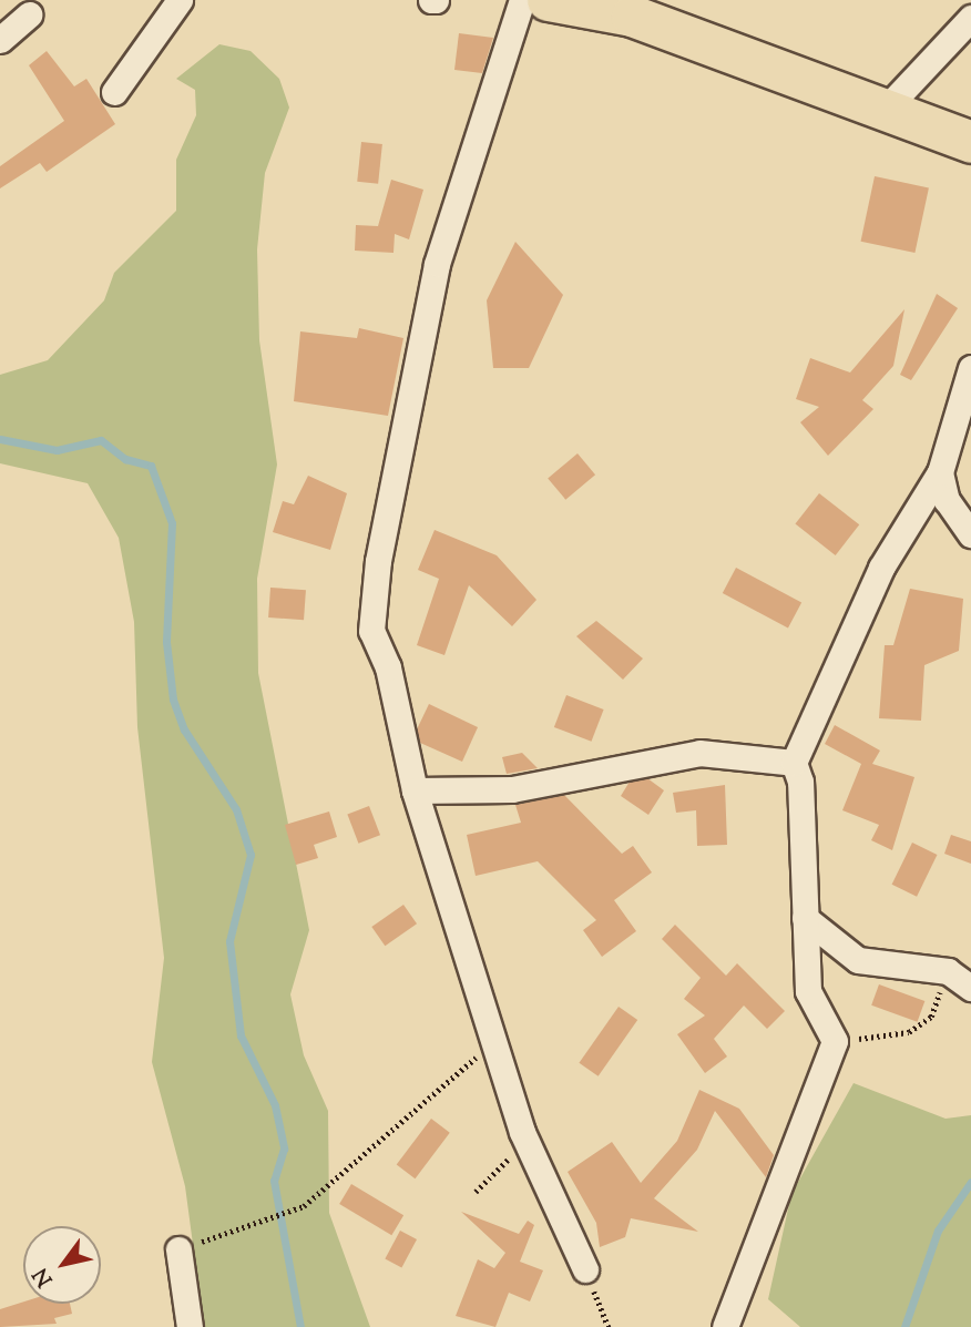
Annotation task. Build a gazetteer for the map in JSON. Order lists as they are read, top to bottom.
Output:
{
  "north": "bottom left"
}
